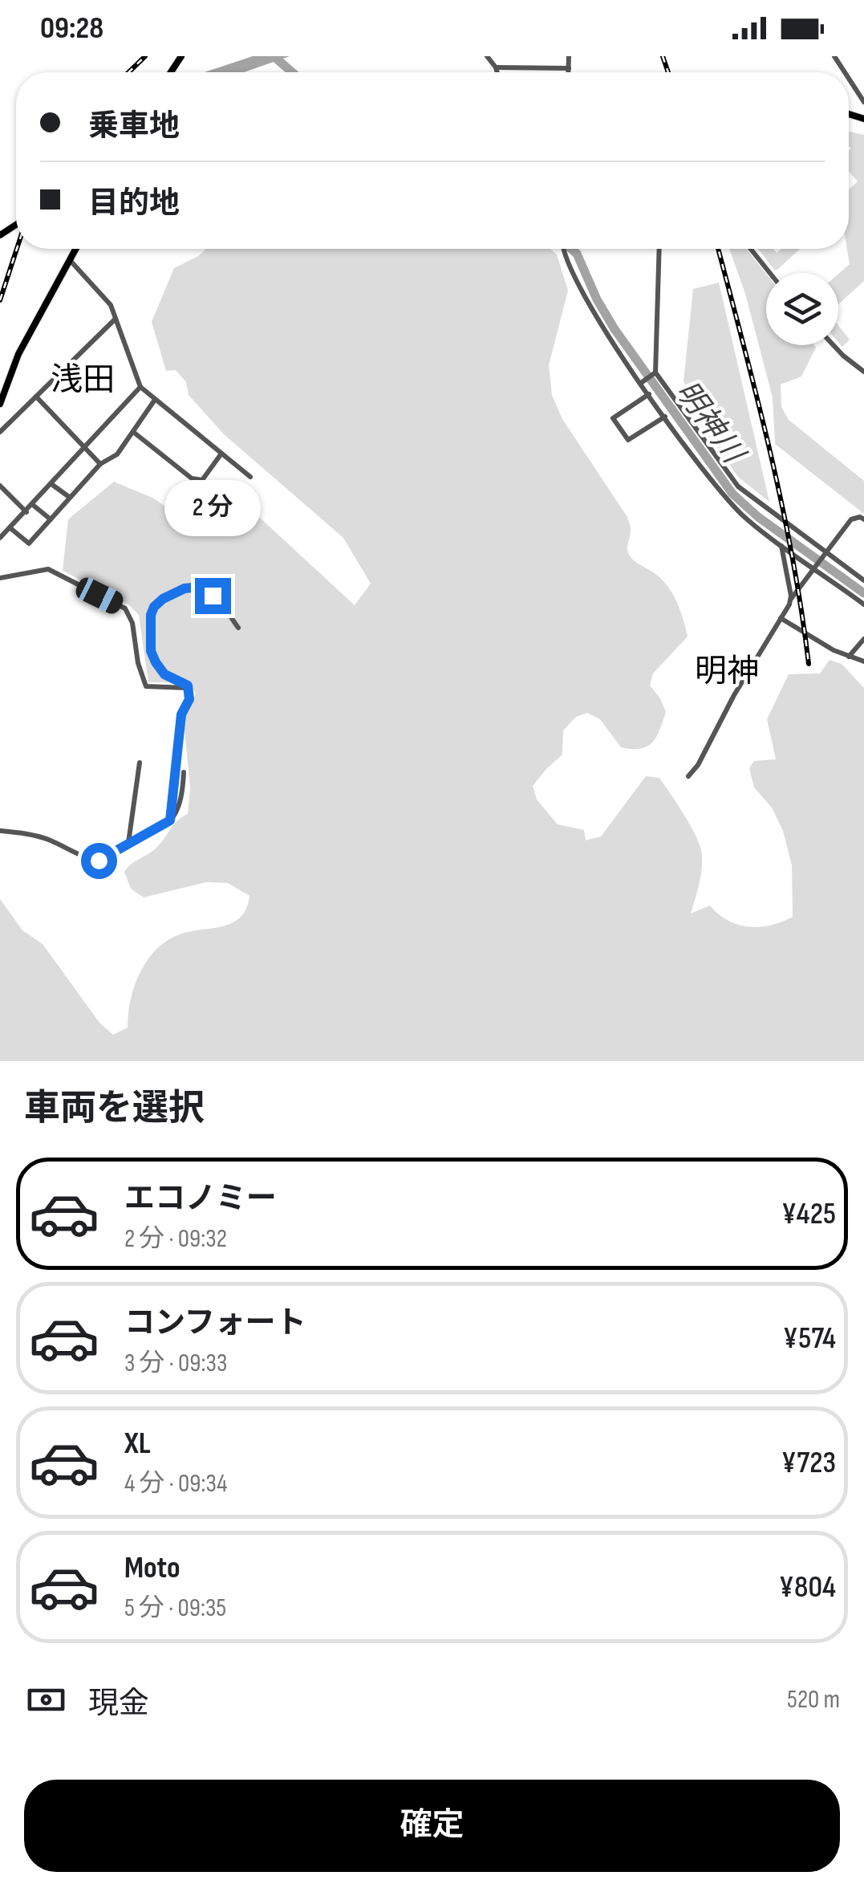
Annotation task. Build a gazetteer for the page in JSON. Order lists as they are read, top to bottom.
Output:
{
  "districts": ["浅田", "明神"],
  "water": ["明神川"],
  "page": {
    "status": "09:28",
    "banner": ["乗車地", "目的地"],
    "bubble": "2 分",
    "heading": "車両を選択",
    "list": [
      {
        "name": "エコノミー",
        "note": "2 分 · 09:32",
        "value": "¥425"
      },
      {
        "name": "コンフォート",
        "note": "3 分 · 09:33",
        "value": "¥574"
      },
      {
        "name": "XL",
        "note": "4 分 · 09:34",
        "value": "¥723"
      },
      {
        "name": "Moto",
        "note": "5 分 · 09:35",
        "value": "¥804"
      }
    ],
    "pay": ["現金", "520 m"],
    "buttons": "確定"
  }
}
